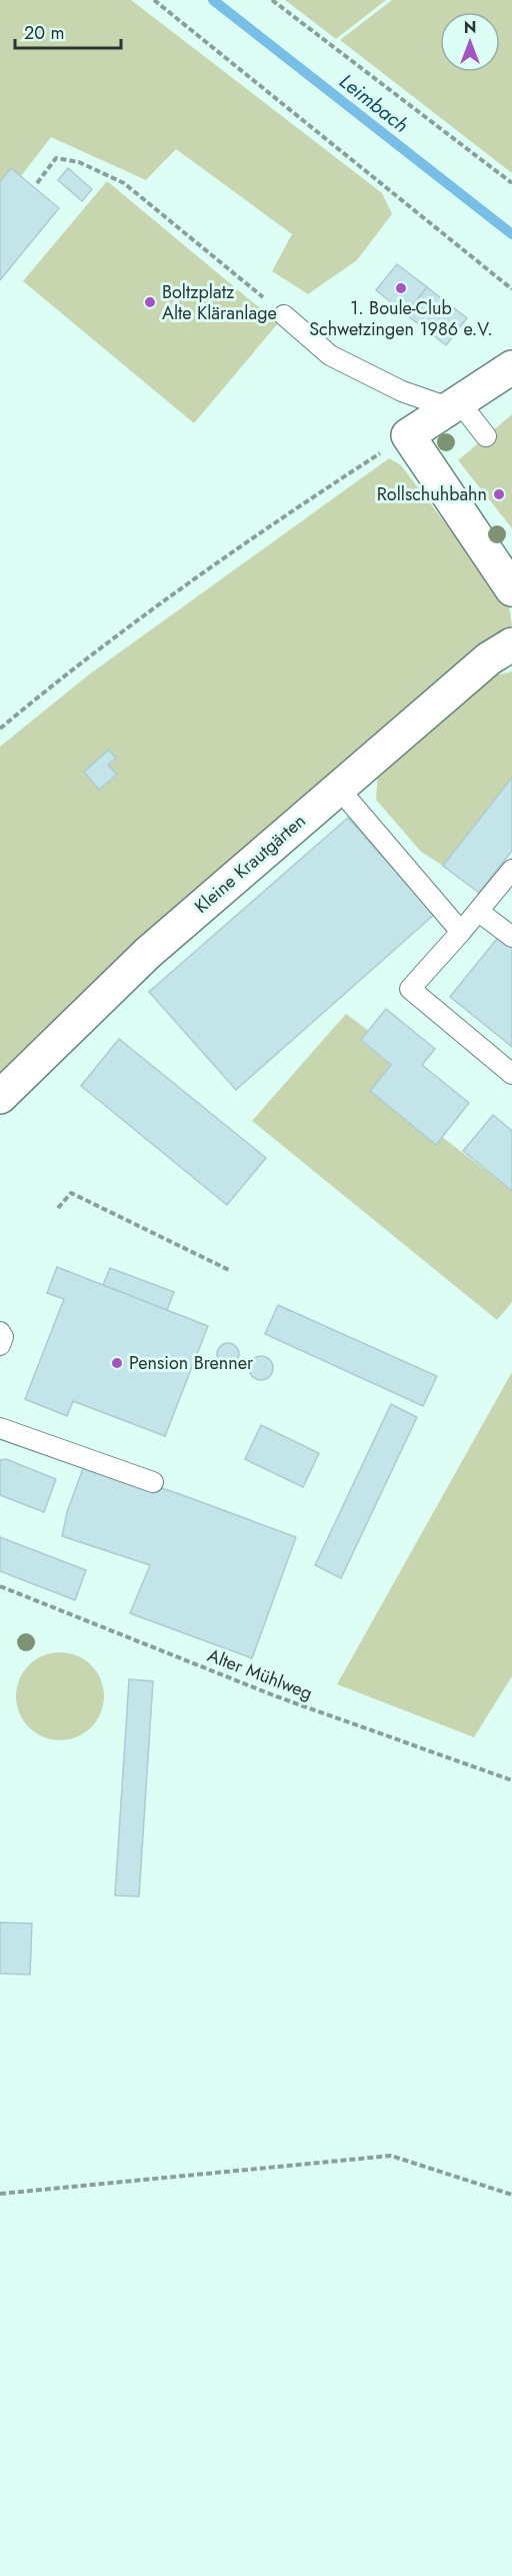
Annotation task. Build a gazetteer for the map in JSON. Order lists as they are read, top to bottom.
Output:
{
  "streets": {
    "street": ["Kleine Krautgärten"],
    "path": ["Alter Mühlweg"]
  },
  "water": ["Leimbach"],
  "places": [
    "1. Boule-Club Schwetzingen 1986 e.V.",
    "Boltzplatz Alte Kläranlage",
    "Rollschuhbahn",
    "Pension Brenner"
  ],
  "scale_bar": "20 m",
  "north": "top"
}
